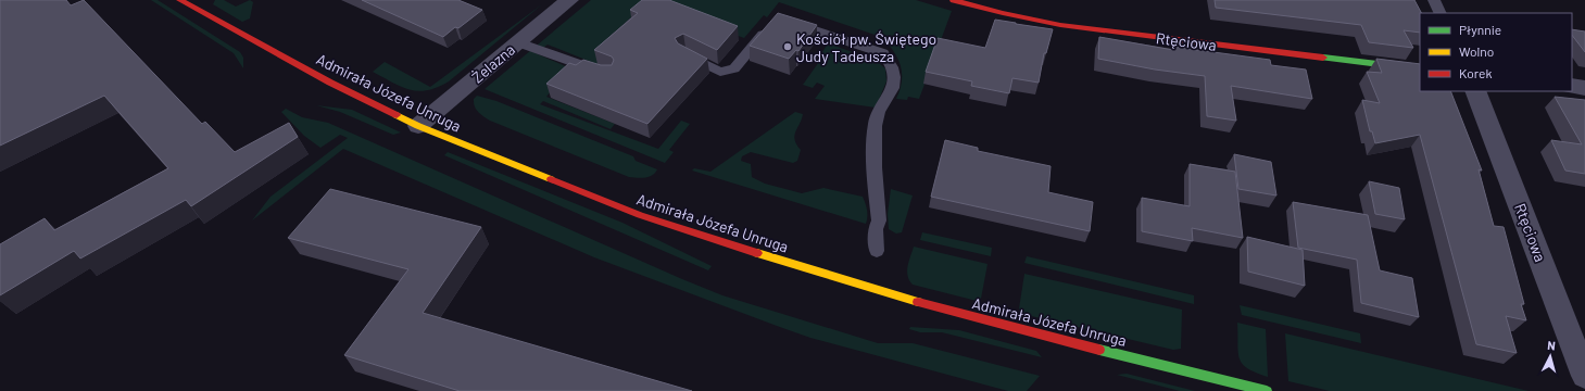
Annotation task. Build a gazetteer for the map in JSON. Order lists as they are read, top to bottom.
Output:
{
  "streets": {
    "street": ["Rtęciowa", "Żelazna", "Admirała Józefa Unruga"]
  },
  "crossings": [
    ["Żelazna", "Admirała Józefa Unruga"]
  ],
  "places": ["Kościół pw. Świętego Judy Tadeusza"],
  "legend": ["Płynnie", "Wolno", "Korek"],
  "north": "top"
}
